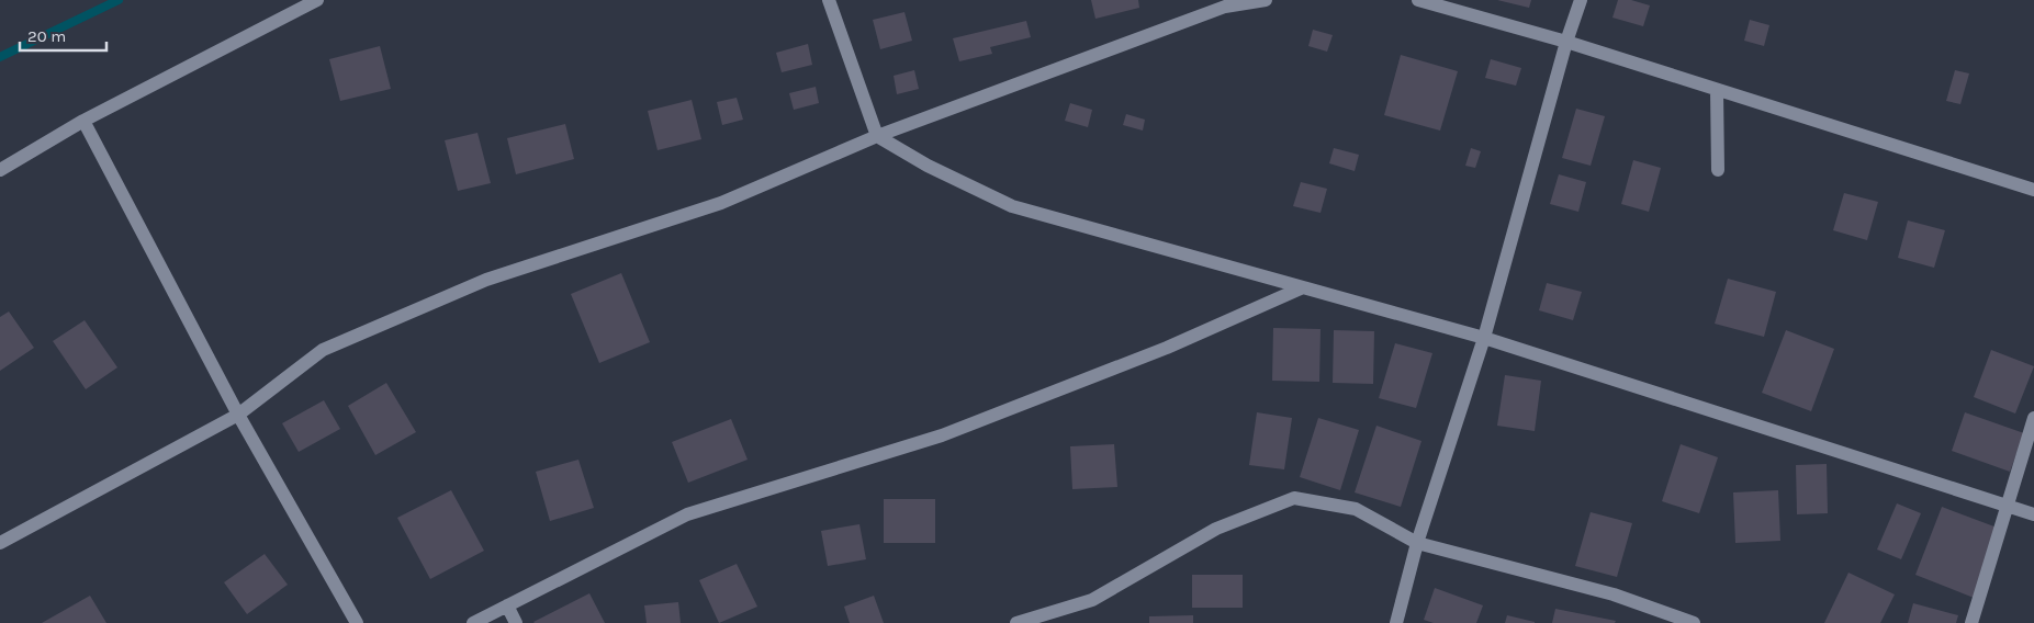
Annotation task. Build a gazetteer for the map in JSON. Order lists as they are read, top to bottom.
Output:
{
  "scale_bar": "20 m"
}
